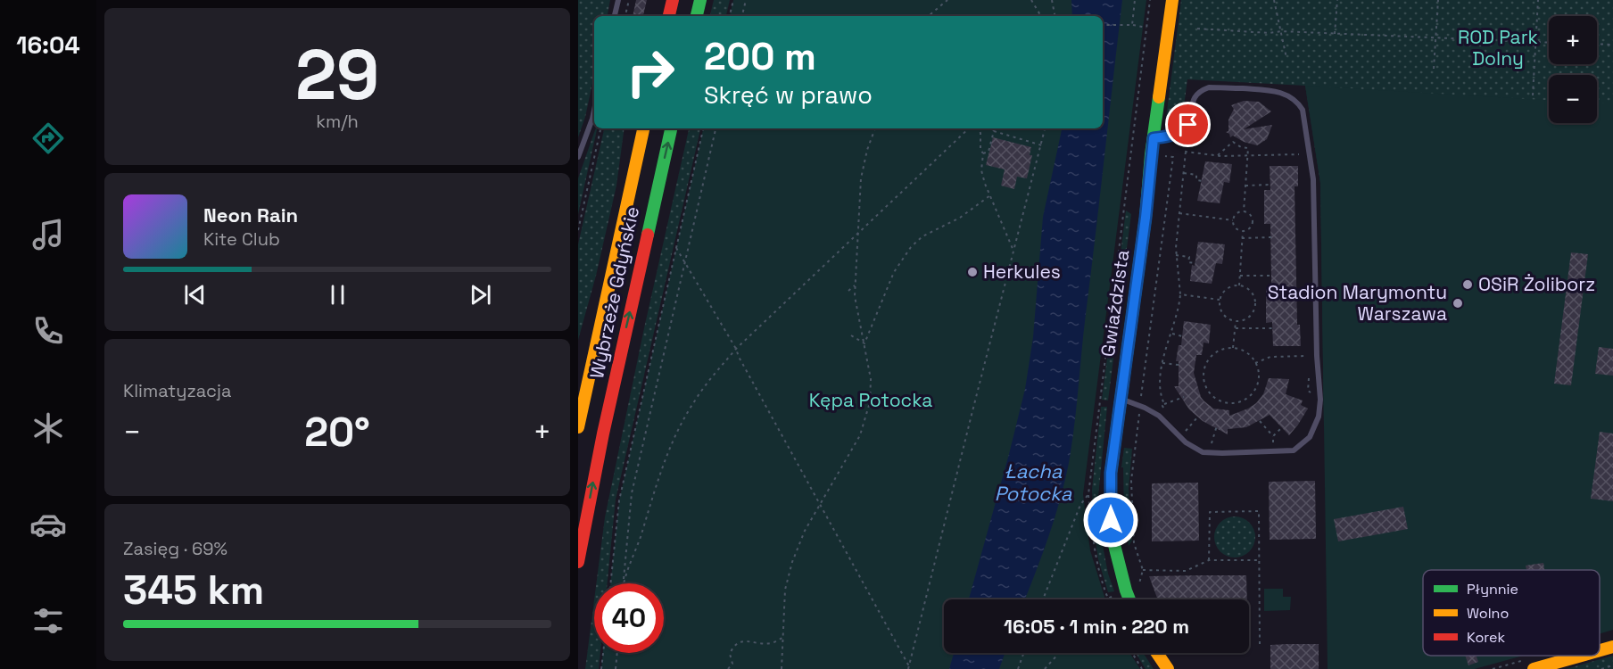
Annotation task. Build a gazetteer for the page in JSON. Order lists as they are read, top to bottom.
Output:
{
  "streets": {
    "main road": ["Wybrzeże Gdyńskie", "Gwiaździsta"]
  },
  "water": ["Łacha Potocka"],
  "parks": ["ROD Park Dolny", "Kępa Potocka"],
  "places": ["Herkules", "OSiR Żoliborz", "Stadion Marymontu Warszawa"],
  "legend": ["Płynnie", "Wolno", "Korek"],
  "page": {
    "tabs": "16:04",
    "tile": [
      ["29", "km/h"],
      "Klimatyzacja",
      ["Zasięg · 69%", "345 km"]
    ],
    "map_buttons": ["+", "−"],
    "turn": ["200 m", "Skręć w prawo"],
    "song": ["Neon Rain", "Kite Club"],
    "heat": ["−", "20°", "+"],
    "limit": "40",
    "trip": "16:05 · 1 min · 220 m"
  }
}
